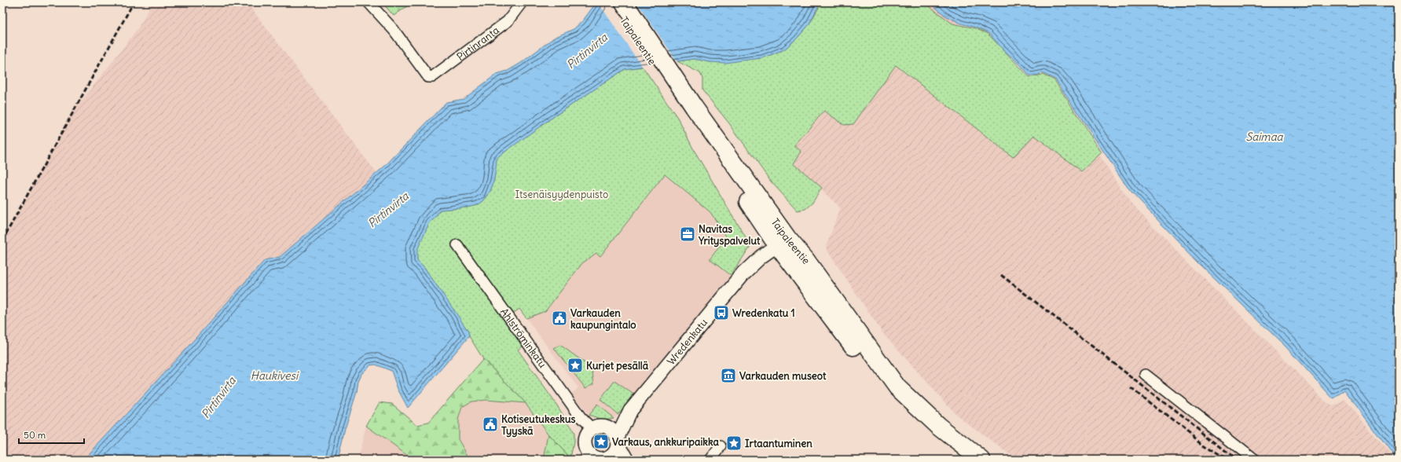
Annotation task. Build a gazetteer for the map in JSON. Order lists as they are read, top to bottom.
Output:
{
  "streets": {
    "highway": ["Taipaleentie"],
    "street": ["Pirtinranta", "Ahlströminkatu", "Wredenkatu"]
  },
  "crossings": [
    ["Taipaleentie", "Wredenkatu"],
    ["Ahlströminkatu", "Wredenkatu"]
  ],
  "water": ["Pirtinvirta", "Saimaa", "Haukivesi"],
  "parks": ["Itsenäisyydenpuisto"],
  "places": {
    "office": ["Navitas Yrityspalvelut"],
    "bus stop": ["Wredenkatu 1"],
    "public building": ["Varkauden kaupungintalo", "Kotiseutukeskus Tyyskä"],
    "place": ["Kurjet pesällä", "Varkaus, ankkuripaikka", "Irtaantuminen"],
    "museum": ["Varkauden museot"]
  },
  "scale_bar": "50 m"
}
